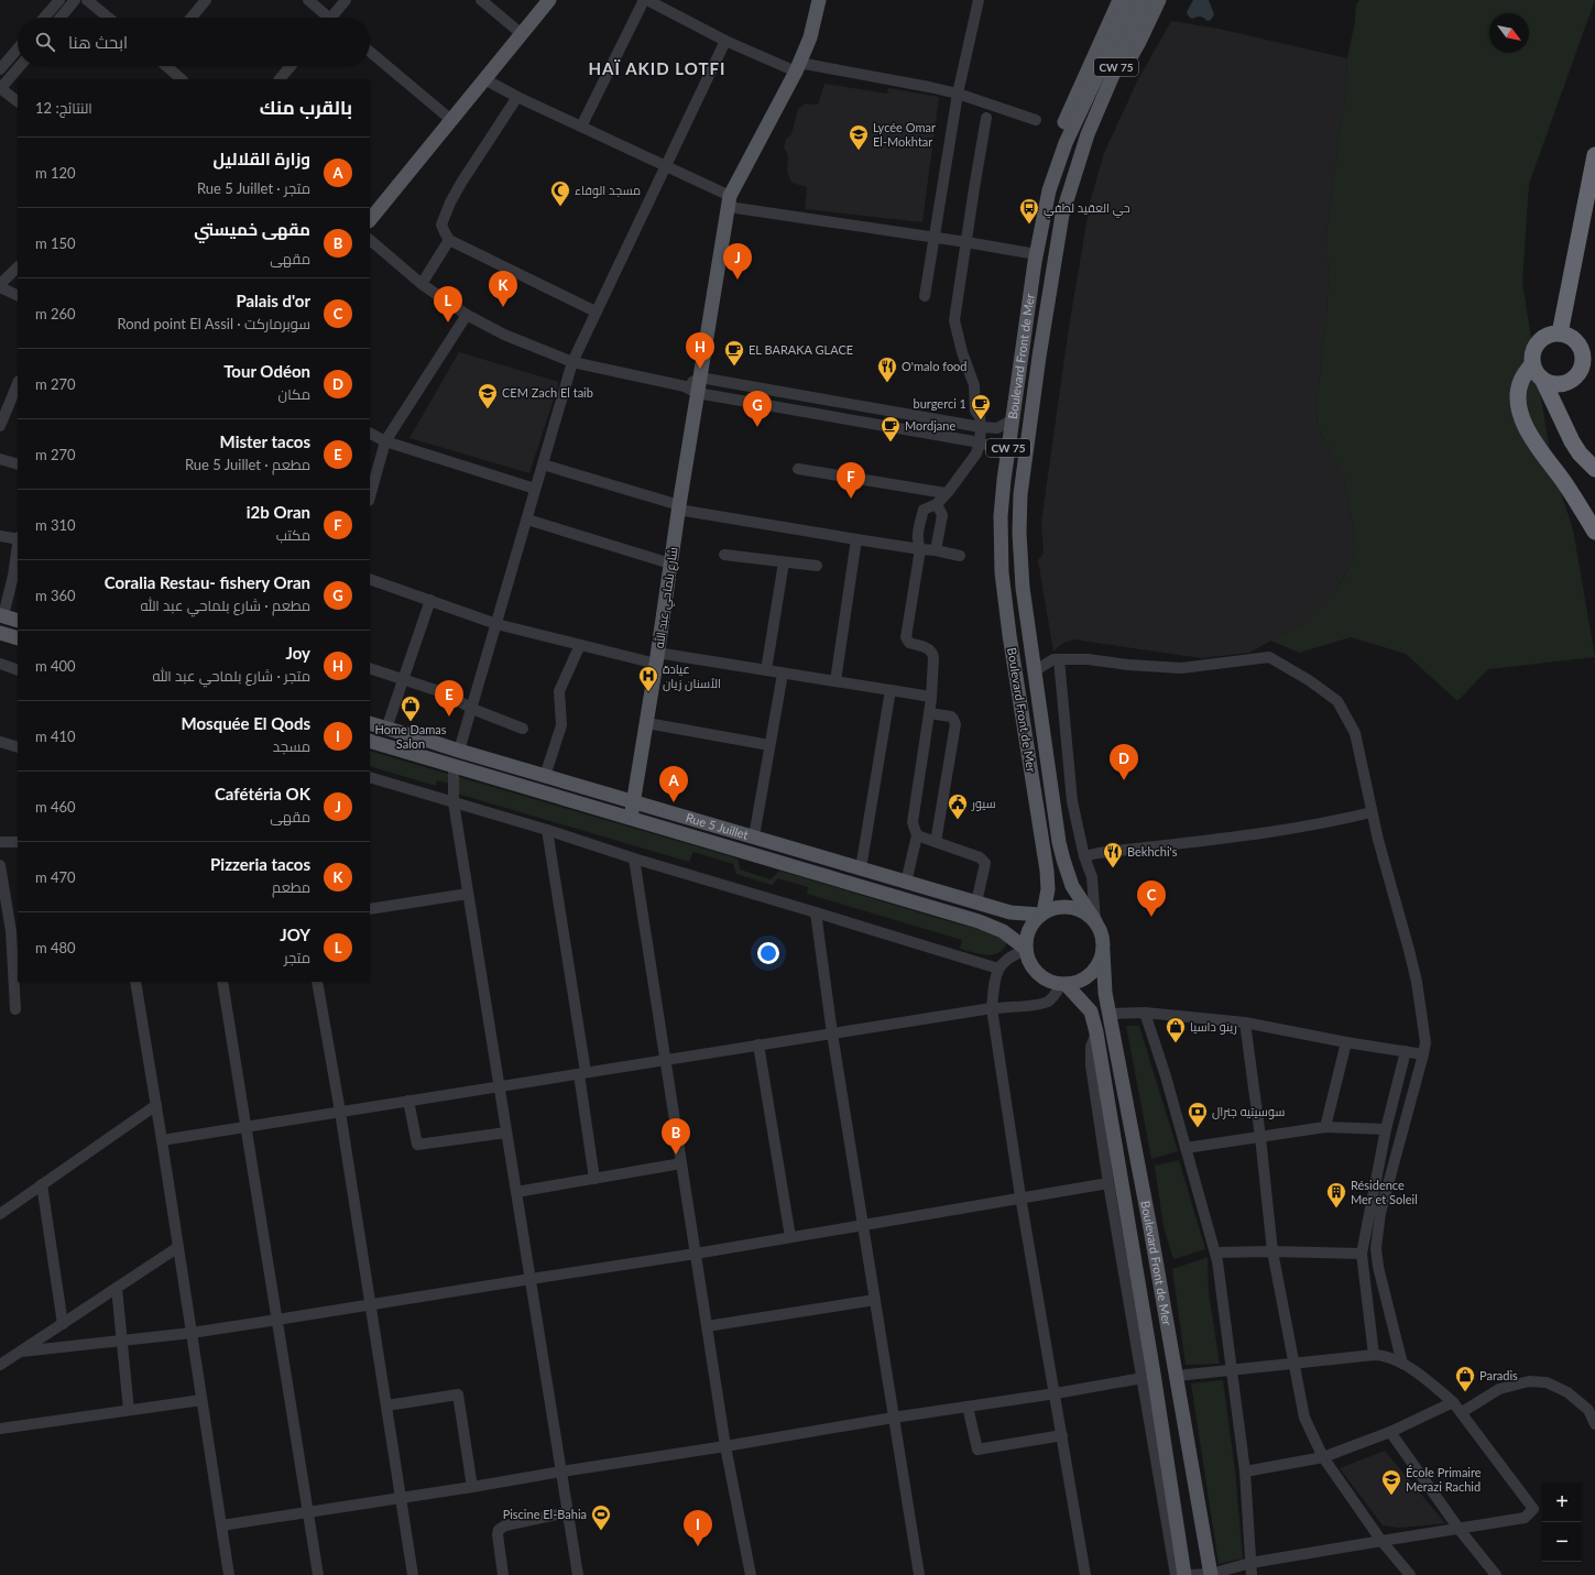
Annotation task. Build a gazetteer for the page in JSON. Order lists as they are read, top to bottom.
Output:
{
  "streets": {
    "main road": [
      "CW 75",
      "Boulevard Front de Mer",
      "شارع بلماحي عبد الله",
      "Rue 5 Juillet"
    ]
  },
  "crossings": [
    ["CW 75", "Boulevard Front de Mer"],
    ["CW 75", "Rue 5 Juillet"],
    ["Boulevard Front de Mer", "Rue 5 Juillet"],
    ["شارع بلماحي عبد الله", "Rue 5 Juillet"]
  ],
  "districts": ["HAÏ AKID LOTFI"],
  "places": {
    "school or university": ["Lycée Omar El-Mokhtar", "CEM Zach El taib", "École Primaire Merazi Rachid"],
    "mosque": ["مسجد الوفاء"],
    "bus stop": ["حي العقيد لطفي"],
    "cafe": ["EL BARAKA GLACE", "burgerci 1", "Mordjane"],
    "restaurant": ["O'malo food", "Bekhchi's"],
    "hospital": ["عيادة الأسنان زيان"],
    "shop": ["Home Damas Salon", "رينو داسيا", "Paradis"],
    "public building": ["سيور"],
    "bank": ["سوسيتيه جنرال"],
    "building": ["Résidence Mer et Soleil"],
    "sports": ["Piscine El-Bahia"]
  },
  "north": "bottom right",
  "page": {
    "search": "ابحث هنا",
    "heading": ["بالقرب منك", "النتائج: 12"],
    "list": [
      {
        "mark": "A",
        "name": "وزارة القلاليل",
        "note": "متجر · Rue 5 Juillet",
        "value": "120 m"
      },
      {
        "mark": "B",
        "name": "مقهى خميستي",
        "note": "مقهى",
        "value": "150 m"
      },
      {
        "mark": "C",
        "name": "Palais d'or",
        "note": "سوبرماركت · Rond point El Assil",
        "value": "260 m"
      },
      {
        "mark": "D",
        "name": "Tour Odéon",
        "note": "مكان",
        "value": "270 m"
      },
      {
        "mark": "E",
        "name": "Mister tacos",
        "note": "مطعم · Rue 5 Juillet",
        "value": "270 m"
      },
      {
        "mark": "F",
        "name": "i2b Oran",
        "note": "مكتب",
        "value": "310 m"
      },
      {
        "mark": "G",
        "name": "Coralia Restau- fishery Oran",
        "note": "مطعم · شارع بلماحي عبد الله",
        "value": "360 m"
      },
      {
        "mark": "H",
        "name": "Joy",
        "note": "متجر · شارع بلماحي عبد الله",
        "value": "400 m"
      },
      {
        "mark": "I",
        "name": "Mosquée El Qods",
        "note": "مسجد",
        "value": "410 m"
      },
      {
        "mark": "J",
        "name": "Cafétéria OK",
        "note": "مقهى",
        "value": "460 m"
      },
      {
        "mark": "K",
        "name": "Pizzeria tacos",
        "note": "مطعم",
        "value": "470 m"
      },
      {
        "mark": "L",
        "name": "JOY",
        "note": "متجر",
        "value": "480 m"
      }
    ],
    "pins": [
      "J",
      "K",
      "L",
      "H",
      "G",
      "F",
      "E",
      "D",
      "A",
      "C",
      "B",
      "I"
    ],
    "map_buttons": ["+", "−"]
  }
}
